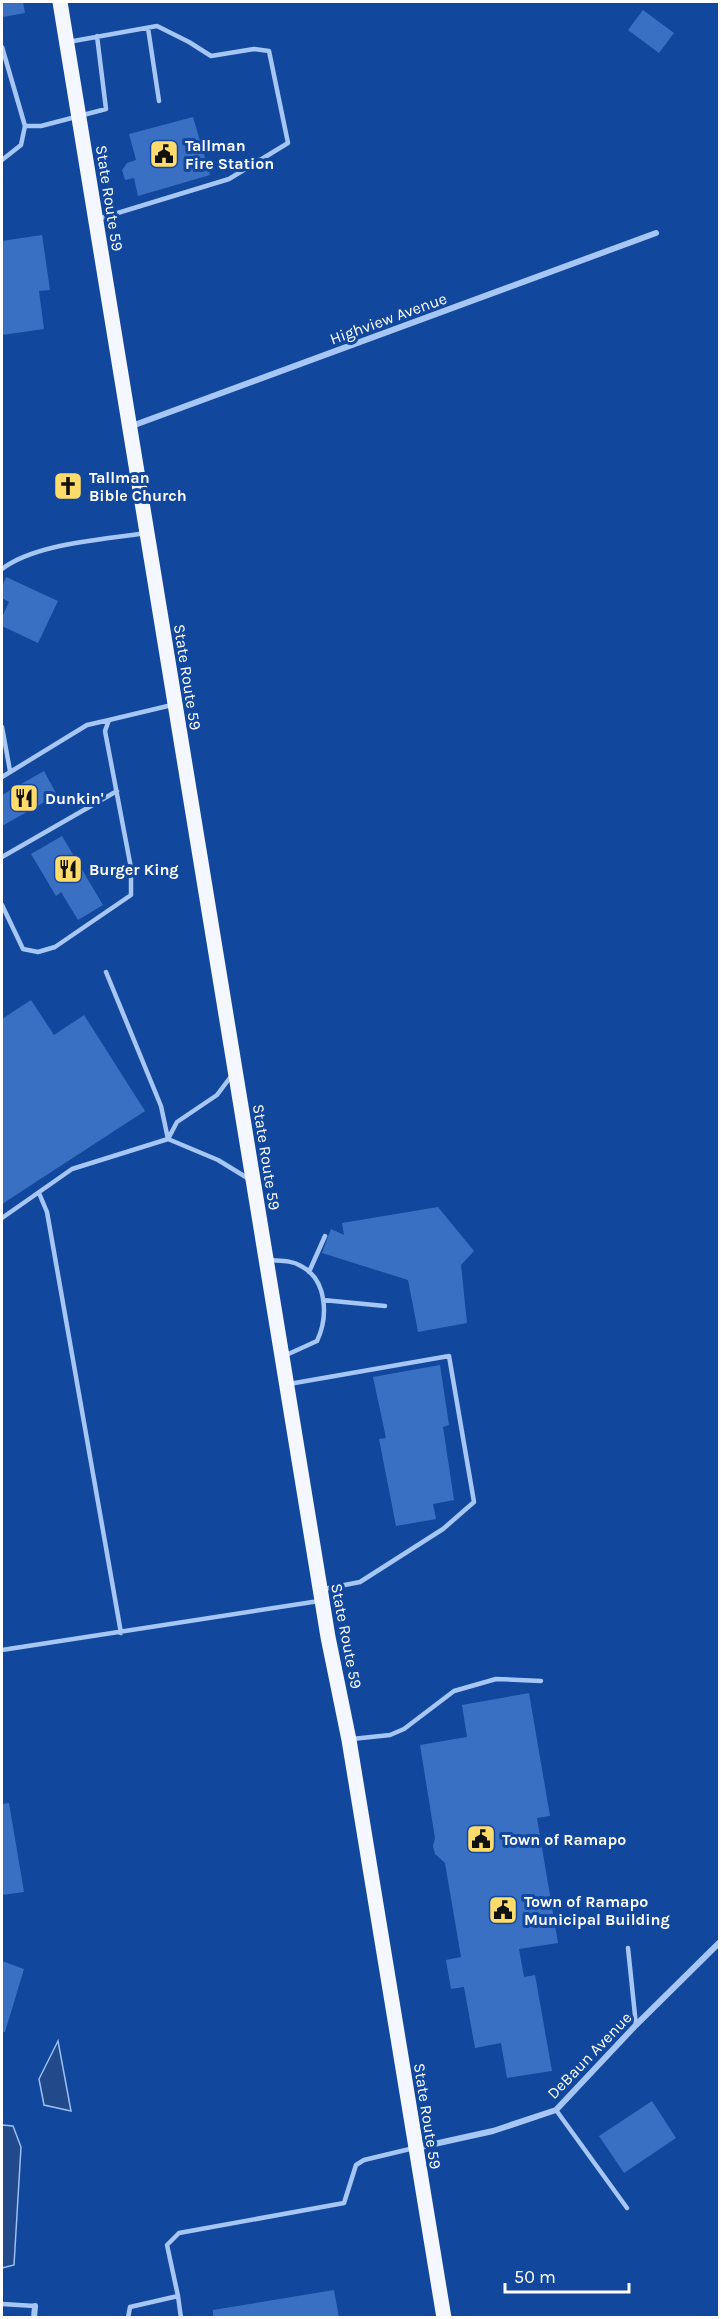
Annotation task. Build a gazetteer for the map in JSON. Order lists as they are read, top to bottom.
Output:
{
  "streets": {
    "main road": ["State Route 59"],
    "street": ["Highview Avenue", "DeBaun Avenue"]
  },
  "crossings": [
    ["State Route 59", "Highview Avenue"],
    ["State Route 59", "DeBaun Avenue"]
  ],
  "places": {
    "public building": ["Tallman Fire Station", "Town of Ramapo", "Town of Ramapo Municipal Building"],
    "church": ["Tallman Bible Church"],
    "restaurant": ["Dunkin'", "Burger King"]
  },
  "scale_bar": "50 m"
}
